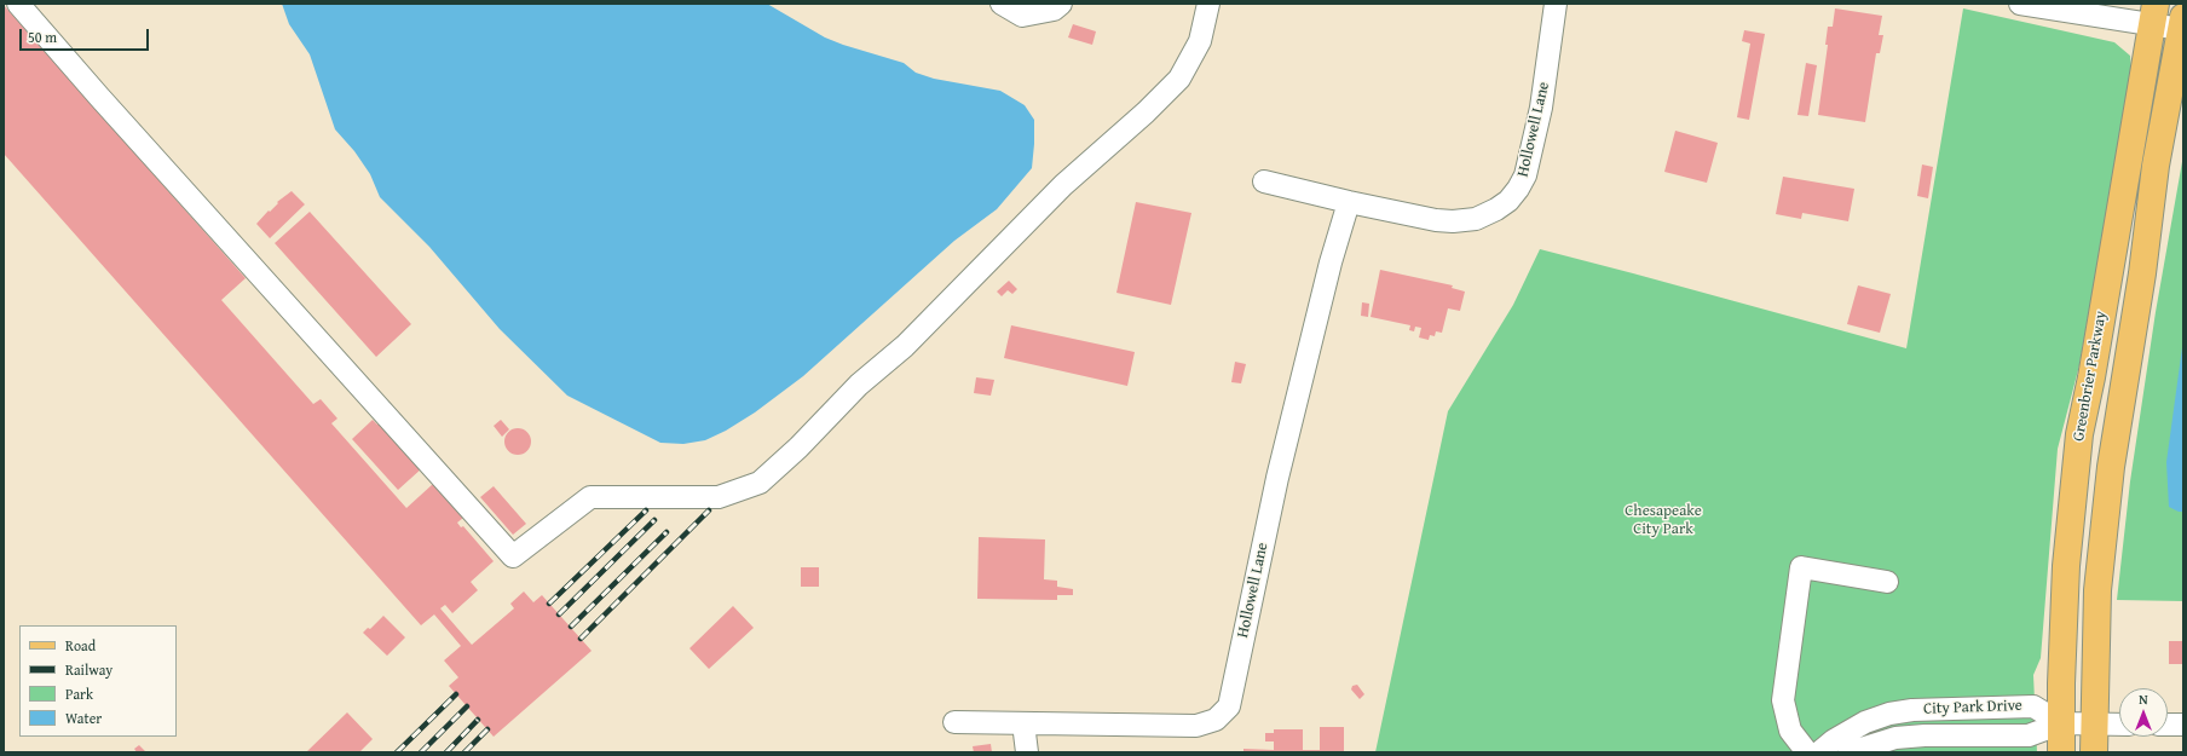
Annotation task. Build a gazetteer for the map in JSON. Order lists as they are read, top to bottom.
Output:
{
  "streets": {
    "main road": ["Greenbrier Parkway"],
    "street": ["Hollowell Lane", "City Park Drive"]
  },
  "crossings": [
    ["Greenbrier Parkway", "City Park Drive"]
  ],
  "parks": ["Chesapeake City Park"],
  "legend": [
    "Road",
    "Railway",
    "Park",
    "Water"
  ],
  "scale_bar": "50 m",
  "north": "top"
}
